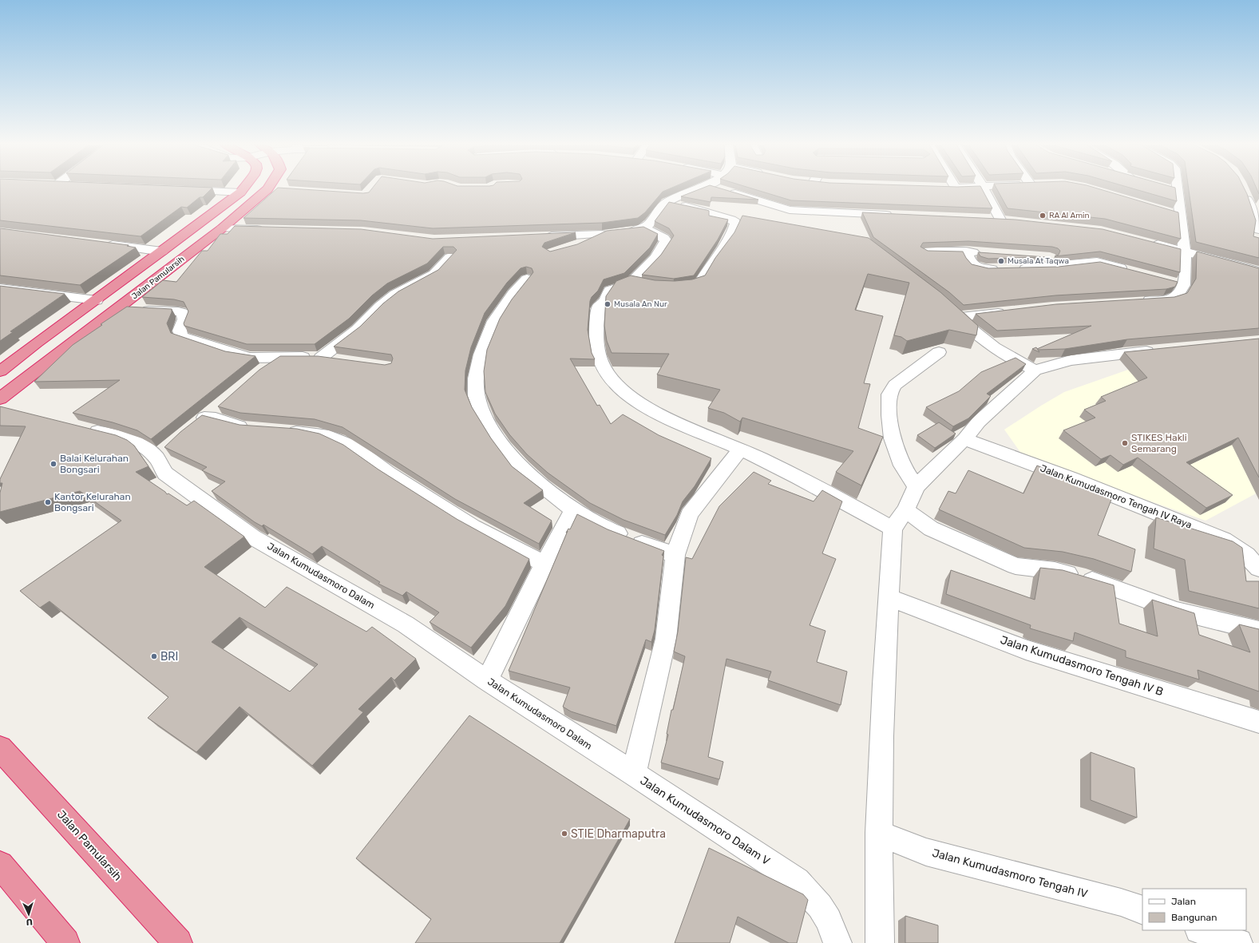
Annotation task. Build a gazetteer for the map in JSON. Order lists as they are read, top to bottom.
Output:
{
  "streets": {
    "highway": ["Jalan Pamularsih"],
    "street": [
      "Jalan Kumudasmoro Tengah IV Raya",
      "Jalan Kumudasmoro Dalam",
      "Jalan Kumudasmoro Tengah IV B",
      "Jalan Kumudasmoro Dalam V",
      "Jalan Kumudasmoro Tengah IV"
    ]
  },
  "crossings": [
    ["Jalan Kumudasmoro Dalam", "Jalan Kumudasmoro Dalam V"]
  ],
  "places": [
    "RA Al Amin",
    "Musala At Taqwa",
    "Musala An Nur",
    "STIKES Hakli Semarang",
    "Balai Kelurahan Bongsari",
    "Kantor Kelurahan Bongsari",
    "BRI",
    "STIE Dharmaputra"
  ],
  "legend": ["Jalan", "Bangunan"],
  "north": "bottom"
}
